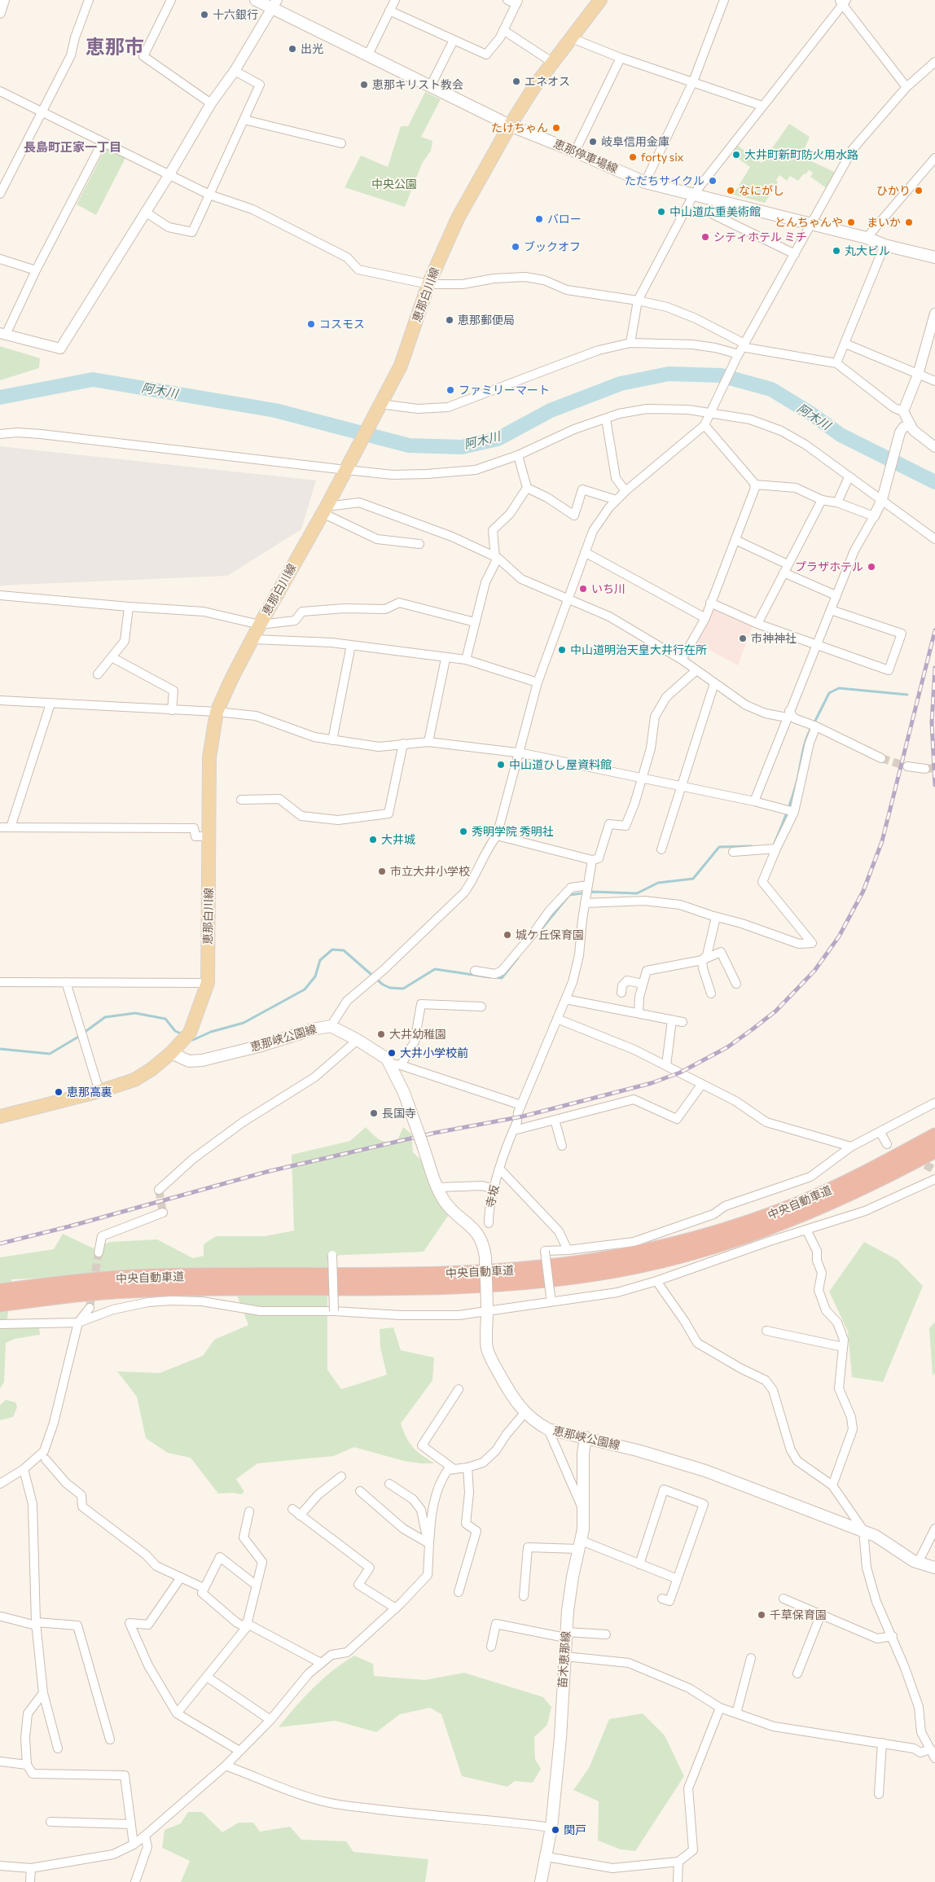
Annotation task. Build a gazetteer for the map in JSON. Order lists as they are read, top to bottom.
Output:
{
  "streets": {
    "highway": ["中央自動車道"],
    "main road": [
      "恵那停車場線",
      "恵那白川線",
      "恵那峡公園線",
      "苗木恵那線"
    ],
    "street": ["寺坂"]
  },
  "crossings": [
    ["恵那停車場線", "恵那白川線"],
    ["恵那白川線", "恵那峡公園線"],
    ["恵那峡公園線", "苗木恵那線"]
  ],
  "districts": ["恵那市", "長島町正家一丁目"],
  "water": ["阿木川"],
  "parks": ["中央公園"],
  "places": [
    "十六銀行",
    "出光",
    "エネオス",
    "恵那キリスト教会",
    "たけちゃん",
    "岐阜信用金庫",
    "大井町新町防火用水路",
    "forty six",
    "ただちサイクル",
    "なにがし",
    "ひかり",
    "中山道広重美術館",
    "バロー",
    "とんちゃんや",
    "まいか",
    "シティホテル ミチ",
    "ブックオフ",
    "丸大ビル",
    "恵那郵便局",
    "コスモス",
    "ファミリーマート",
    "プラザホテル",
    "いち川",
    "市神神社",
    "中山道明治天皇大井行在所",
    "中山道ひし屋資料館",
    "秀明学院 秀明社",
    "大井城",
    "市立大井小学校",
    "城ケ丘保育園",
    "大井幼稚園",
    "大井小学校前",
    "恵那高裏",
    "長国寺",
    "千草保育園",
    "関戸"
  ]
}
